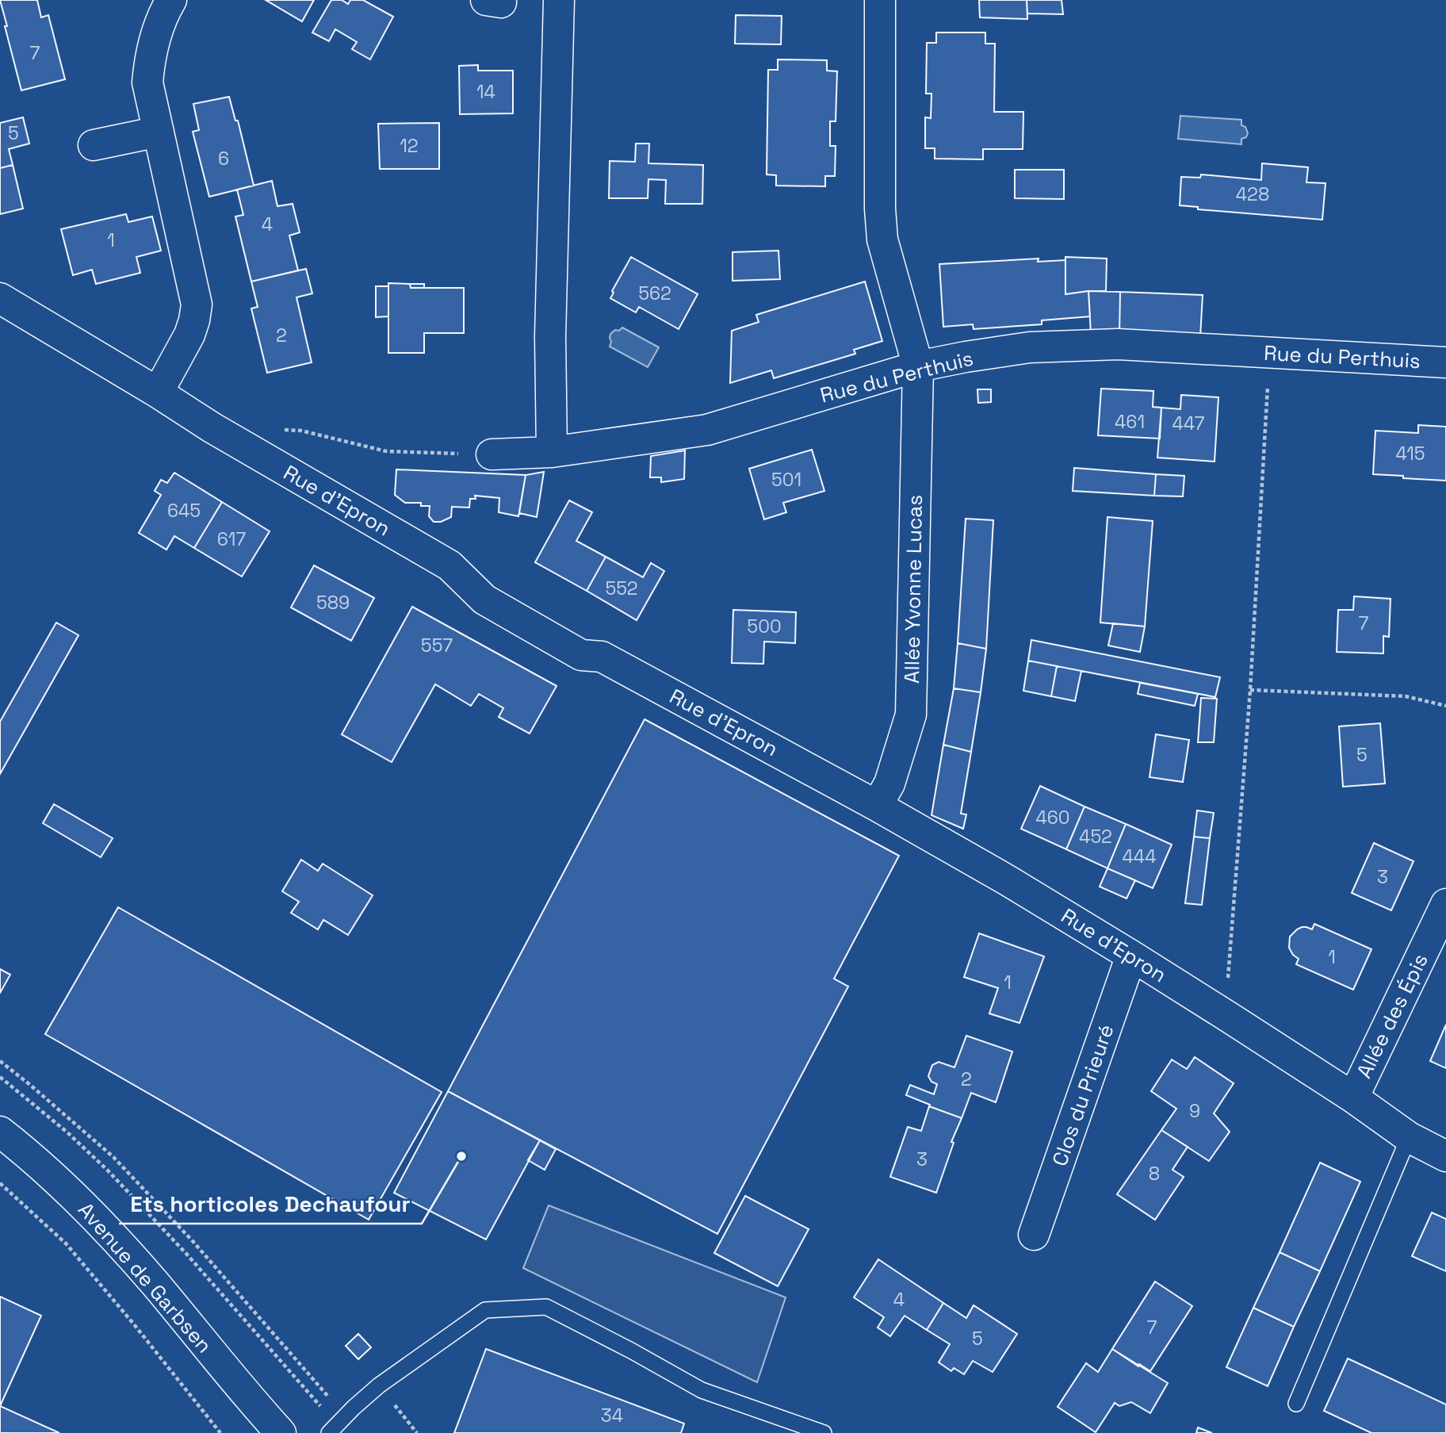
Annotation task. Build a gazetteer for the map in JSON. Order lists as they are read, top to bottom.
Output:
{
  "streets": {
    "street": [
      "Rue du Perthuis",
      "Rue d'Epron",
      "Allée Yvonne Lucas",
      "Allée des Épis",
      "Clos du Prieuré",
      "Avenue de Garbsen"
    ]
  },
  "crossings": [
    ["Rue du Perthuis", "Allée Yvonne Lucas"],
    ["Rue d'Epron", "Allée Yvonne Lucas"],
    ["Rue d'Epron", "Allée des Épis"],
    ["Rue d'Epron", "Clos du Prieuré"]
  ],
  "places": ["Ets horticoles Dechaufour"],
  "house_numbers": [
    "7",
    "14",
    "5",
    "12",
    "6",
    "428",
    "4",
    "1",
    "562",
    "2",
    "461",
    "447",
    "415",
    "501",
    "645",
    "617",
    "552",
    "589",
    "7",
    "500",
    "557",
    "5",
    "460",
    "452",
    "444",
    "3",
    "1",
    "1",
    "2",
    "9",
    "3",
    "8",
    "4",
    "7",
    "5",
    "34"
  ]
}
